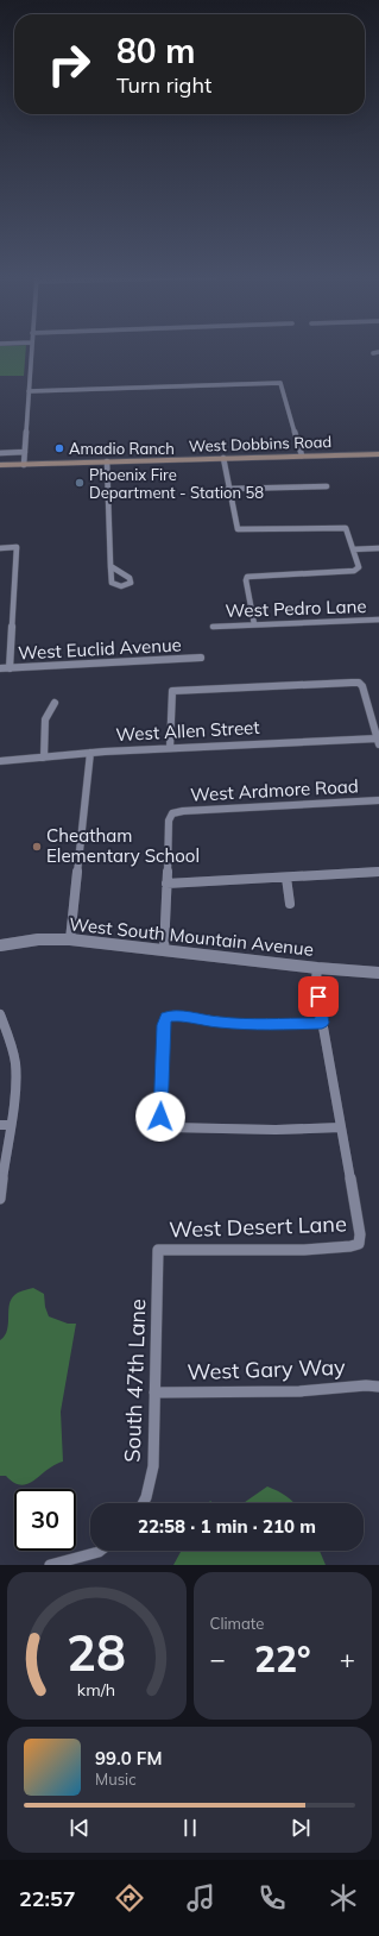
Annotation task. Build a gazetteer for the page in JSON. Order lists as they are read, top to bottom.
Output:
{
  "streets": {
    "main road": ["West Dobbins Road"],
    "street": [
      "West Pedro Lane",
      "West Euclid Avenue",
      "West Allen Street",
      "West Ardmore Road",
      "West South Mountain Avenue",
      "West Desert Lane",
      "West Gary Way",
      "South 47th Lane"
    ]
  },
  "crossings": [
    ["West Desert Lane", "South 47th Lane"],
    ["West Gary Way", "South 47th Lane"]
  ],
  "places": ["Amadio Ranch", "Phoenix Fire Department - Station 58", "Cheatham Elementary School"],
  "page": {
    "turn": ["80 m", "Turn right"],
    "limit": "30",
    "trip": "22:58 · 1 min · 210 m",
    "tile": "Climate",
    "heat": ["−", "22°", "+"],
    "song": ["99.0 FM", "Music"],
    "tabs": "22:57",
    "gauge": ["28", "km/h"]
  }
}
